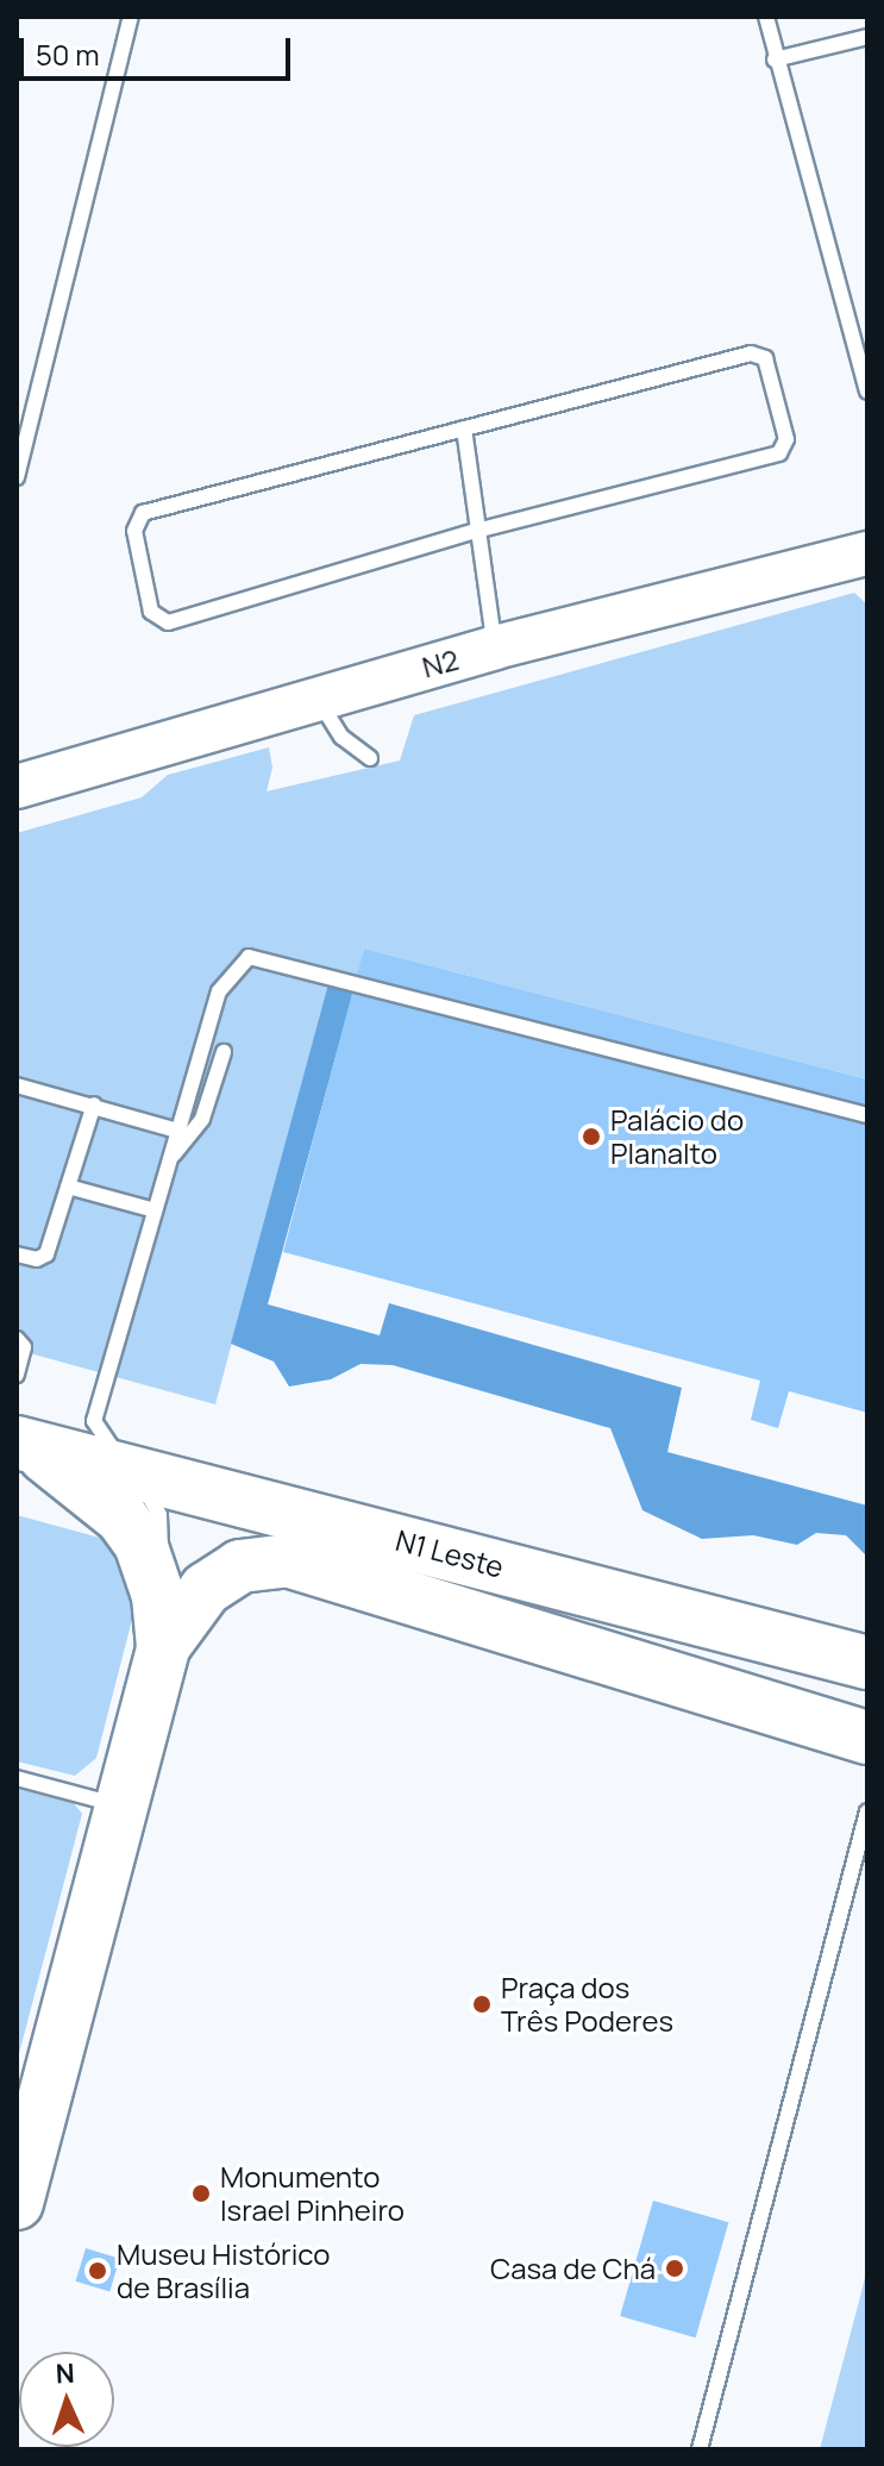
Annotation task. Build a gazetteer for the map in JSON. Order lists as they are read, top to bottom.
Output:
{
  "streets": {
    "highway": ["N1 Leste"],
    "main road": ["N2"]
  },
  "places": [
    "Palácio do Planalto",
    "Praça dos Três Poderes",
    "Monumento Israel Pinheiro",
    "Casa de Chá",
    "Museu Histórico de Brasília"
  ],
  "scale_bar": "50 m",
  "north": "top"
}
